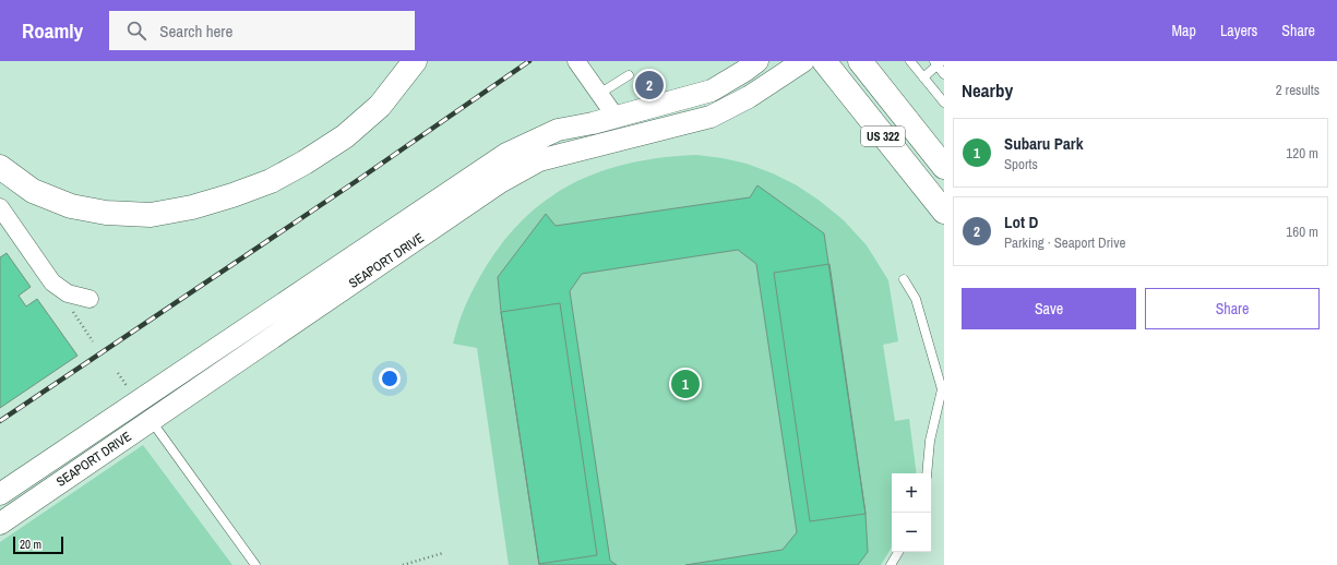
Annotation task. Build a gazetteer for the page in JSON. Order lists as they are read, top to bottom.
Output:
{
  "streets": {
    "highway": ["US 322"],
    "street": ["SEAPORT DRIVE"]
  },
  "scale_bar": "20 m",
  "page": {
    "header": "Roamly",
    "search": "Search here",
    "nav": ["Map", "Layers", "Share"],
    "heading": ["Nearby", "2 results"],
    "pins": ["2", "1"],
    "list": [
      {
        "mark": "1",
        "name": "Subaru Park",
        "note": "Sports",
        "value": "120 m"
      },
      {
        "mark": "2",
        "name": "Lot D",
        "note": "Parking · Seaport Drive",
        "value": "160 m"
      }
    ],
    "buttons": ["Save", "Share"],
    "map_buttons": ["+", "−"],
    "scale": "20 m"
  }
}
